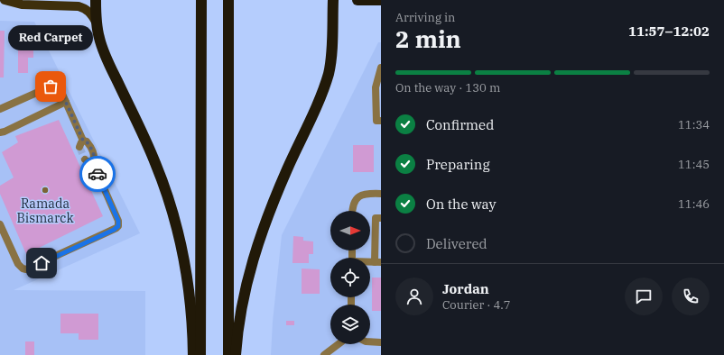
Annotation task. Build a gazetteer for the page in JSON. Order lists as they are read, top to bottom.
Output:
{
  "places": ["Red Carpet", "Ramada Bismarck"],
  "north": "right",
  "page": {
    "heading": ["2 min", "Arriving in", "11:57–12:02"],
    "panel": ["Jordan", "Courier · 4.7"],
    "bubble": "Red Carpet",
    "bar": "On the way · 130 m",
    "list": [
      ["Confirmed", "11:34"],
      ["Preparing", "11:45"],
      ["On the way", "11:46"],
      "Delivered"
    ]
  }
}
